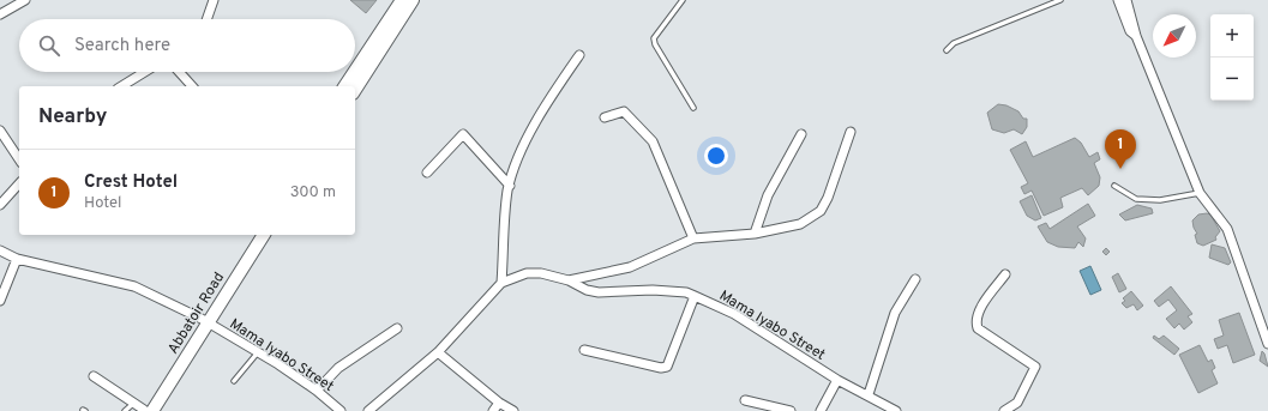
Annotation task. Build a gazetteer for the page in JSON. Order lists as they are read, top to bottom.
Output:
{
  "streets": {
    "street": ["Abbatoir Road", "Mama Iyabo Street"]
  },
  "crossings": [
    ["Abbatoir Road", "Mama Iyabo Street"]
  ],
  "north": "bottom left",
  "page": {
    "map_buttons": ["+", "−"],
    "search": "Search here",
    "heading": "Nearby",
    "pins": "1",
    "list": [
      {
        "mark": "1",
        "name": "Crest Hotel",
        "note": "Hotel",
        "value": "300 m"
      }
    ]
  }
}
